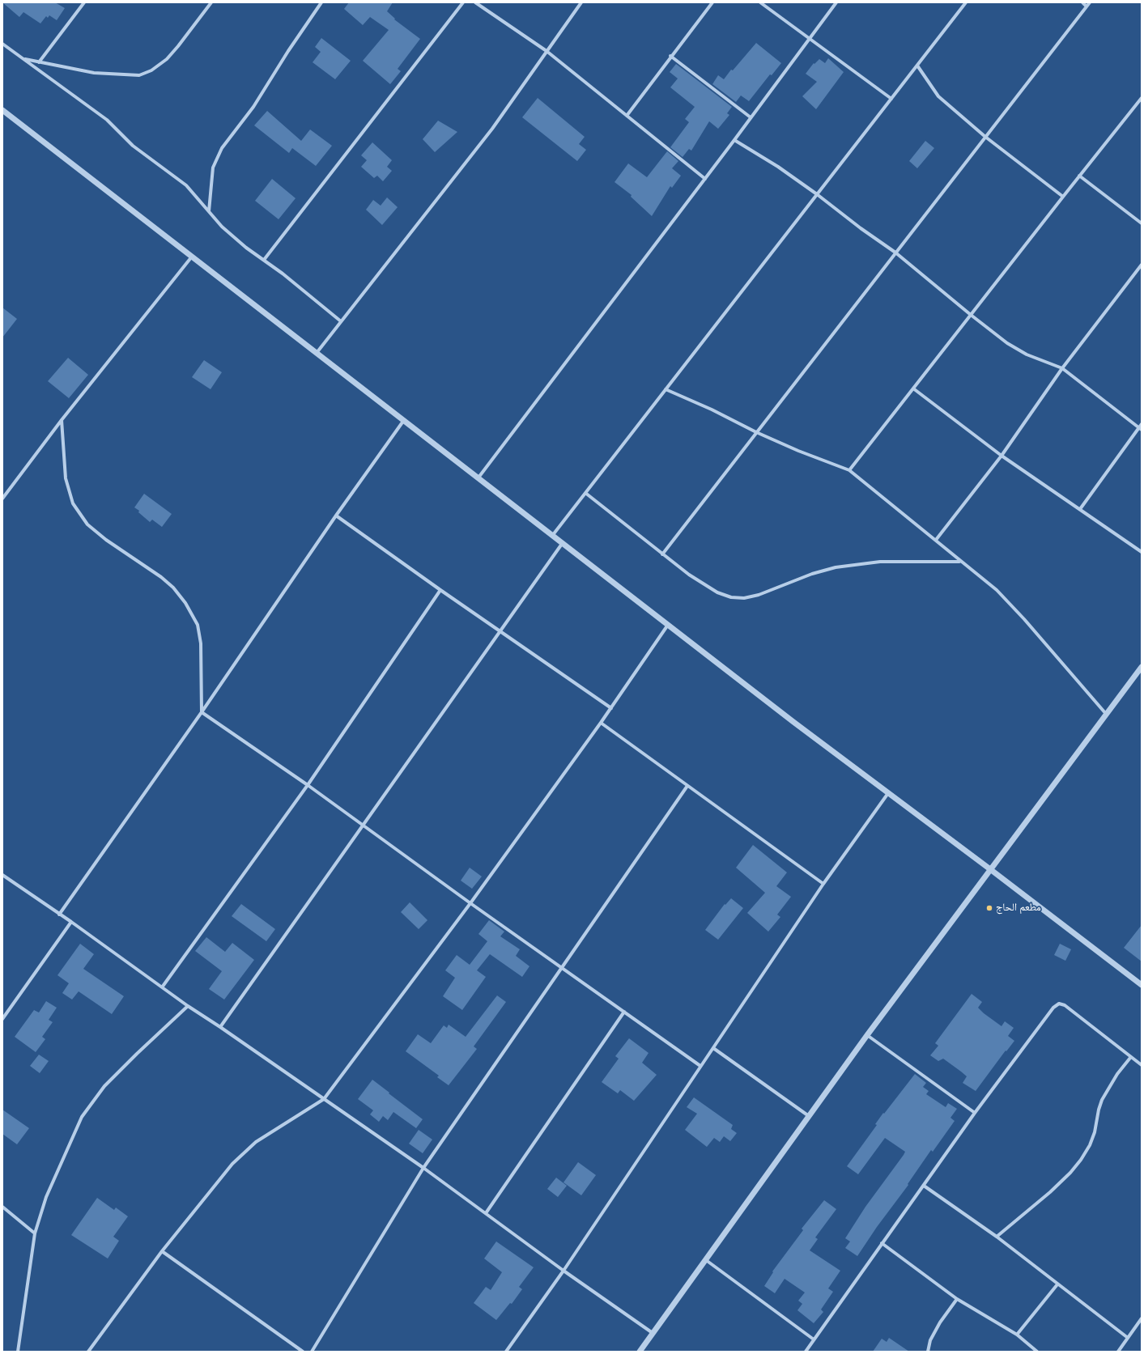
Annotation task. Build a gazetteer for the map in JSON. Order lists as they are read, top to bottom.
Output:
{
  "places": ["مطعم الحاج"]
}
